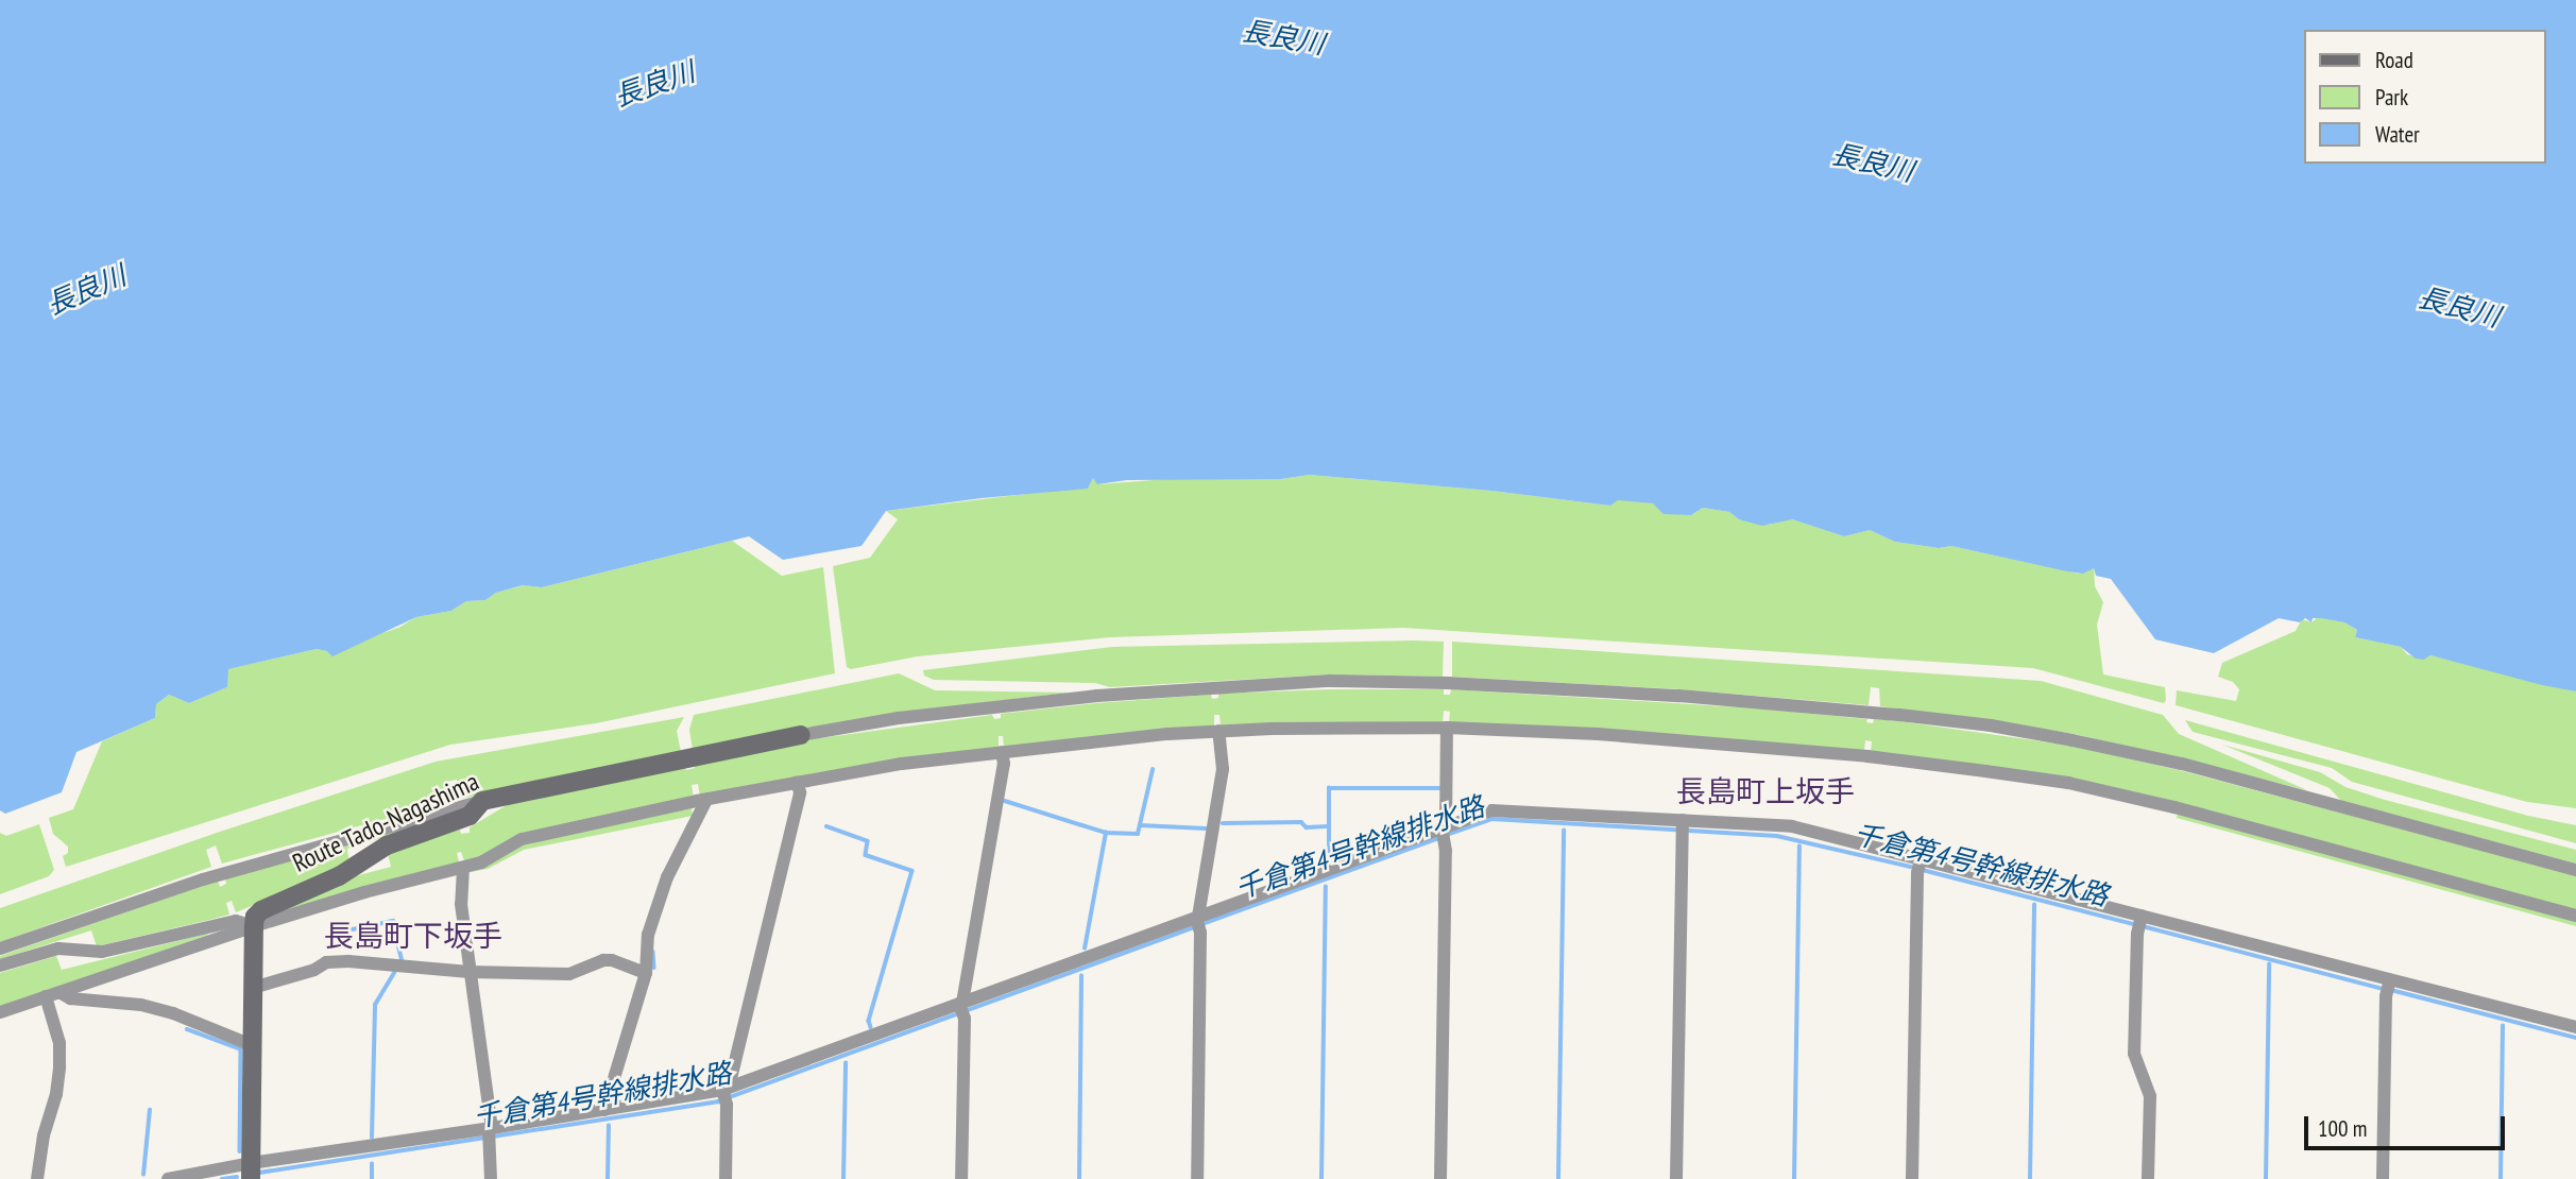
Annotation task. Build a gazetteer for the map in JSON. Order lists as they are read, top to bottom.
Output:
{
  "streets": {
    "main road": ["Route Tado-Nagashima"]
  },
  "districts": ["長島町上坂手", "長島町下坂手"],
  "water": ["長良川", "千倉第4号幹線排水路"],
  "legend": ["Road", "Park", "Water"],
  "scale_bar": "100 m"
}
